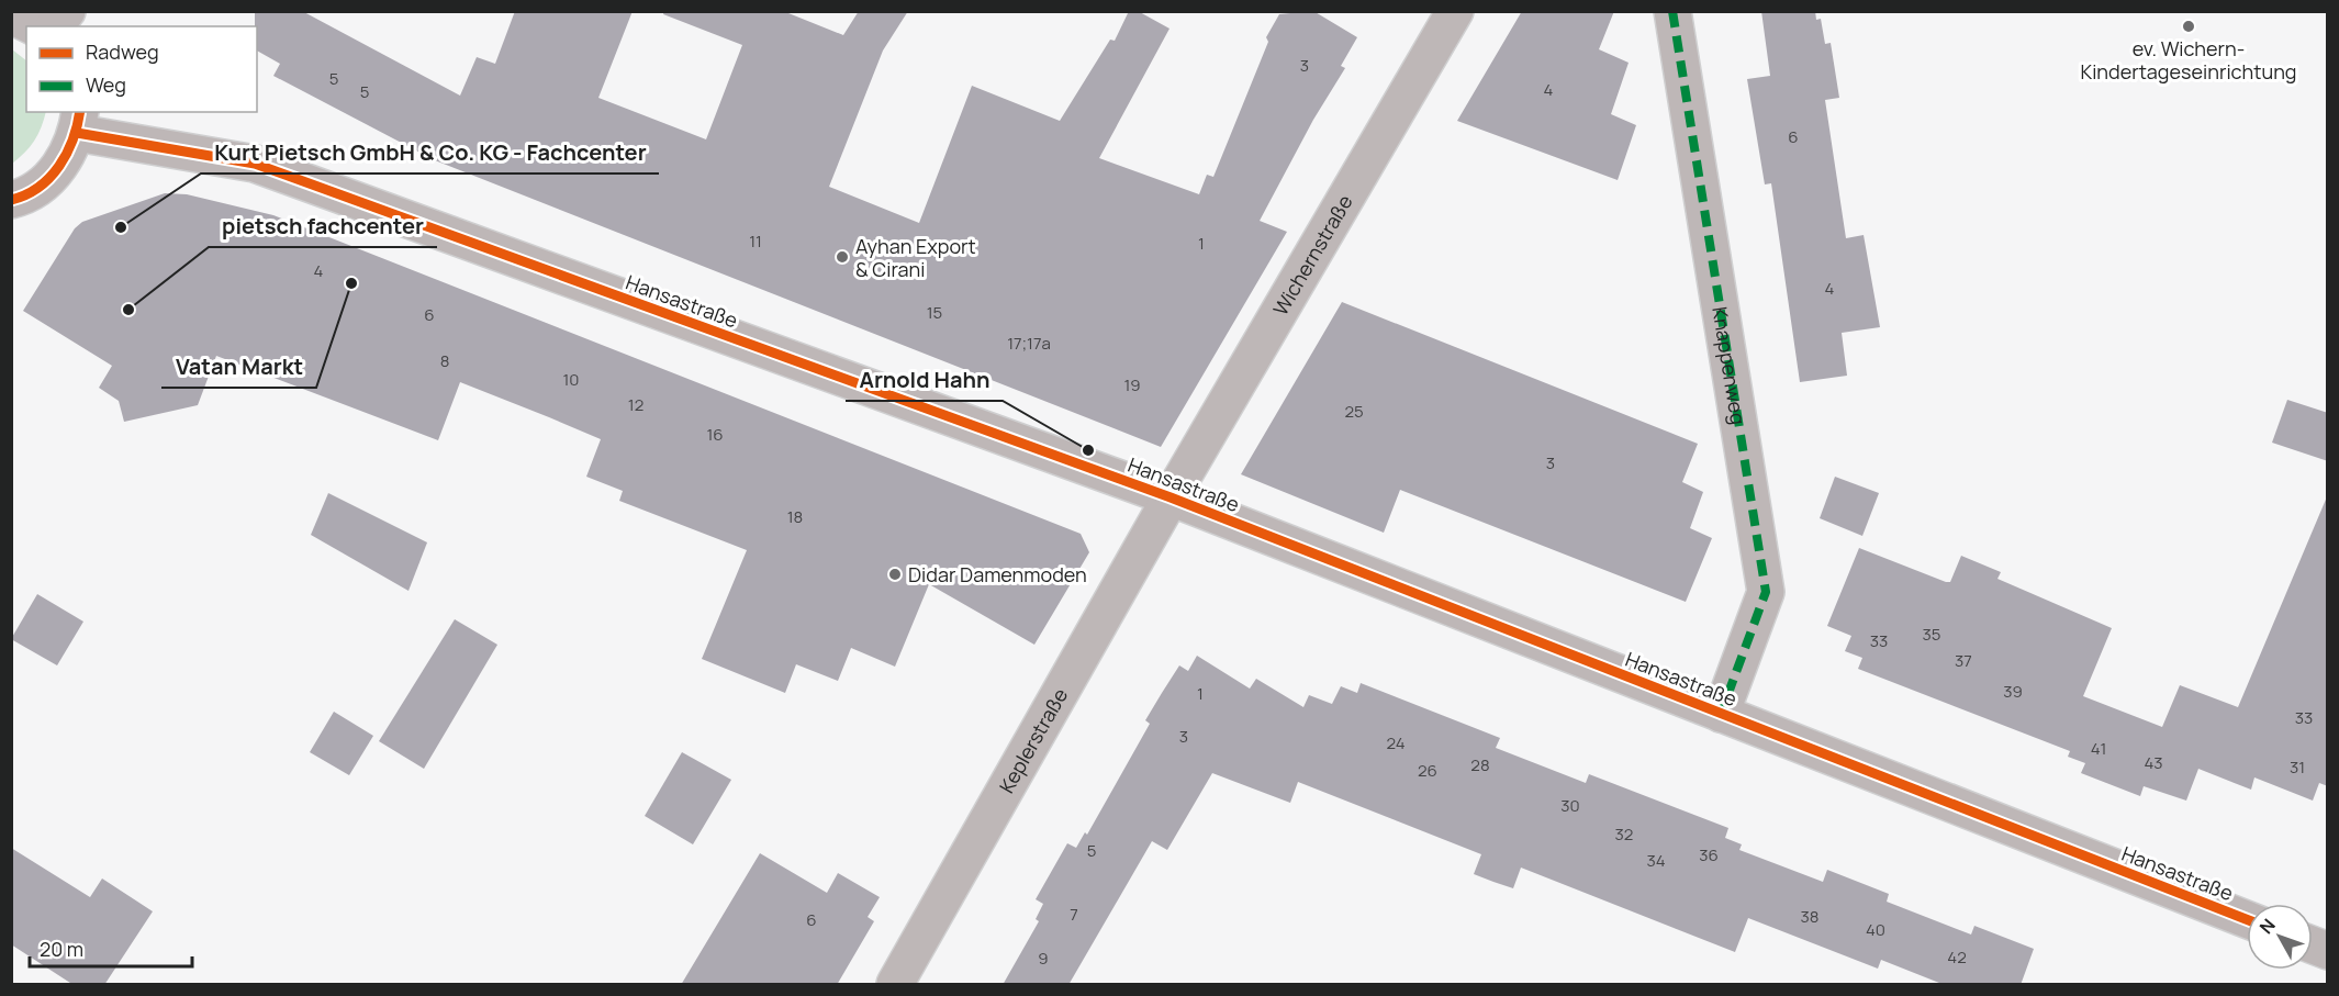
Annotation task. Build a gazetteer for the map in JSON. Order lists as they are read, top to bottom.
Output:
{
  "streets": {
    "street": [
      "Wichernstraße",
      "Hansastraße",
      "Knappenweg",
      "Keplerstraße"
    ]
  },
  "crossings": [
    ["Wichernstraße", "Hansastraße"],
    ["Wichernstraße", "Keplerstraße"],
    ["Hansastraße", "Knappenweg"],
    ["Hansastraße", "Keplerstraße"]
  ],
  "places": [
    "ev. Wichern- Kindertageseinrichtung",
    "Kurt Pietsch GmbH & Co. KG - Fachcenter",
    "Ayhan Export & Cirani",
    "Vatan Markt",
    "pietsch fachcenter",
    "Arnold Hahn",
    "Didar Damenmoden"
  ],
  "house_numbers": [
    "3",
    "5",
    "4",
    "5",
    "6",
    "11",
    "1",
    "4",
    "4",
    "15",
    "6",
    "17;17a",
    "8",
    "10",
    "19",
    "12",
    "25",
    "16",
    "3",
    "18",
    "35",
    "33",
    "37",
    "39",
    "1",
    "33",
    "3",
    "24",
    "41",
    "43",
    "28",
    "31",
    "26",
    "30",
    "32",
    "5",
    "36",
    "34",
    "7",
    "38",
    "6",
    "40",
    "42",
    "9"
  ],
  "legend": ["Radweg", "Weg"],
  "scale_bar": "20 m",
  "north": "top left"
}
